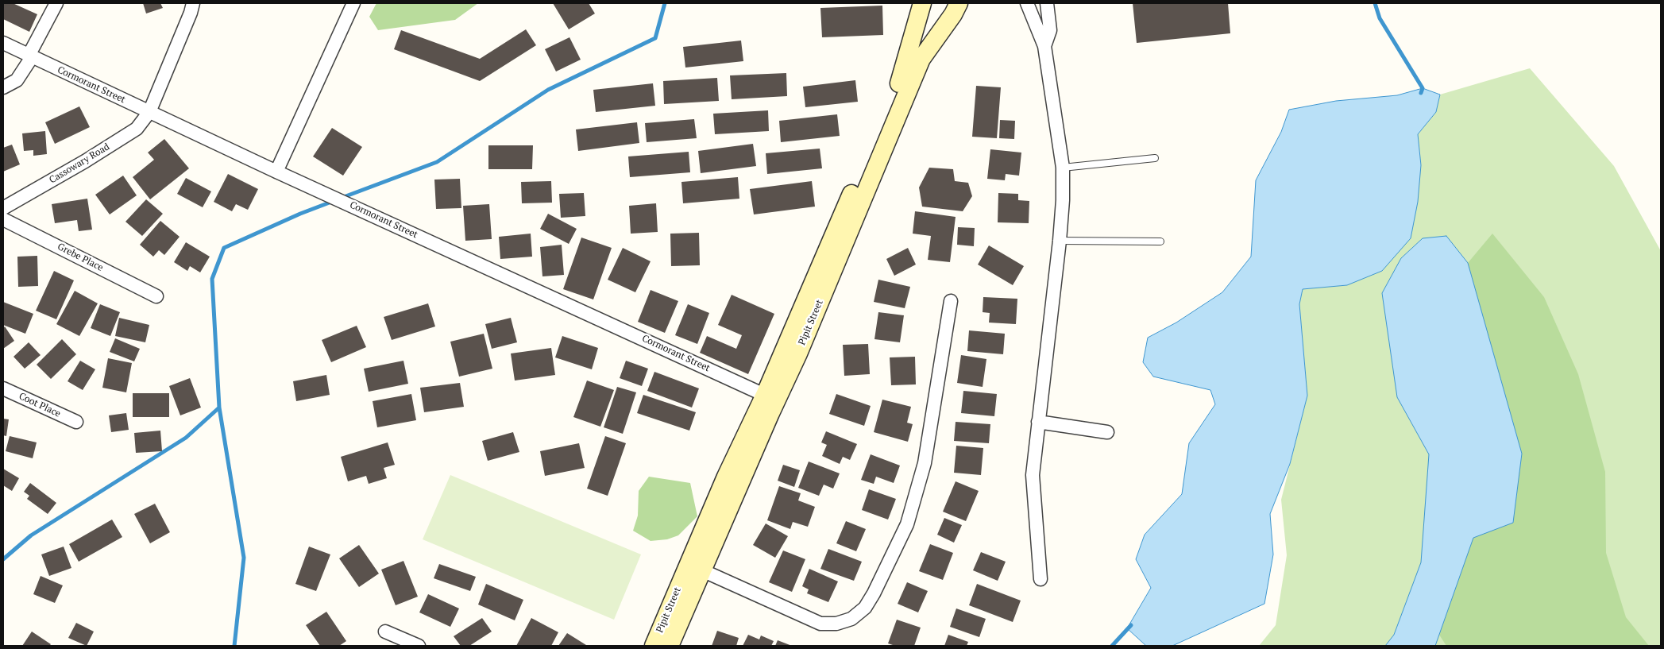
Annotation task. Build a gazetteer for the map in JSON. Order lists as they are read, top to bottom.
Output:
{
  "streets": {
    "main road": ["Pipit Street"],
    "street": [
      "Cormorant Street",
      "Cassowary Road",
      "Grebe Place",
      "Coot Place"
    ]
  },
  "crossings": [
    ["Cormorant Street", "Cassowary Road"],
    ["Cormorant Street", "Pipit Street"]
  ]
}
